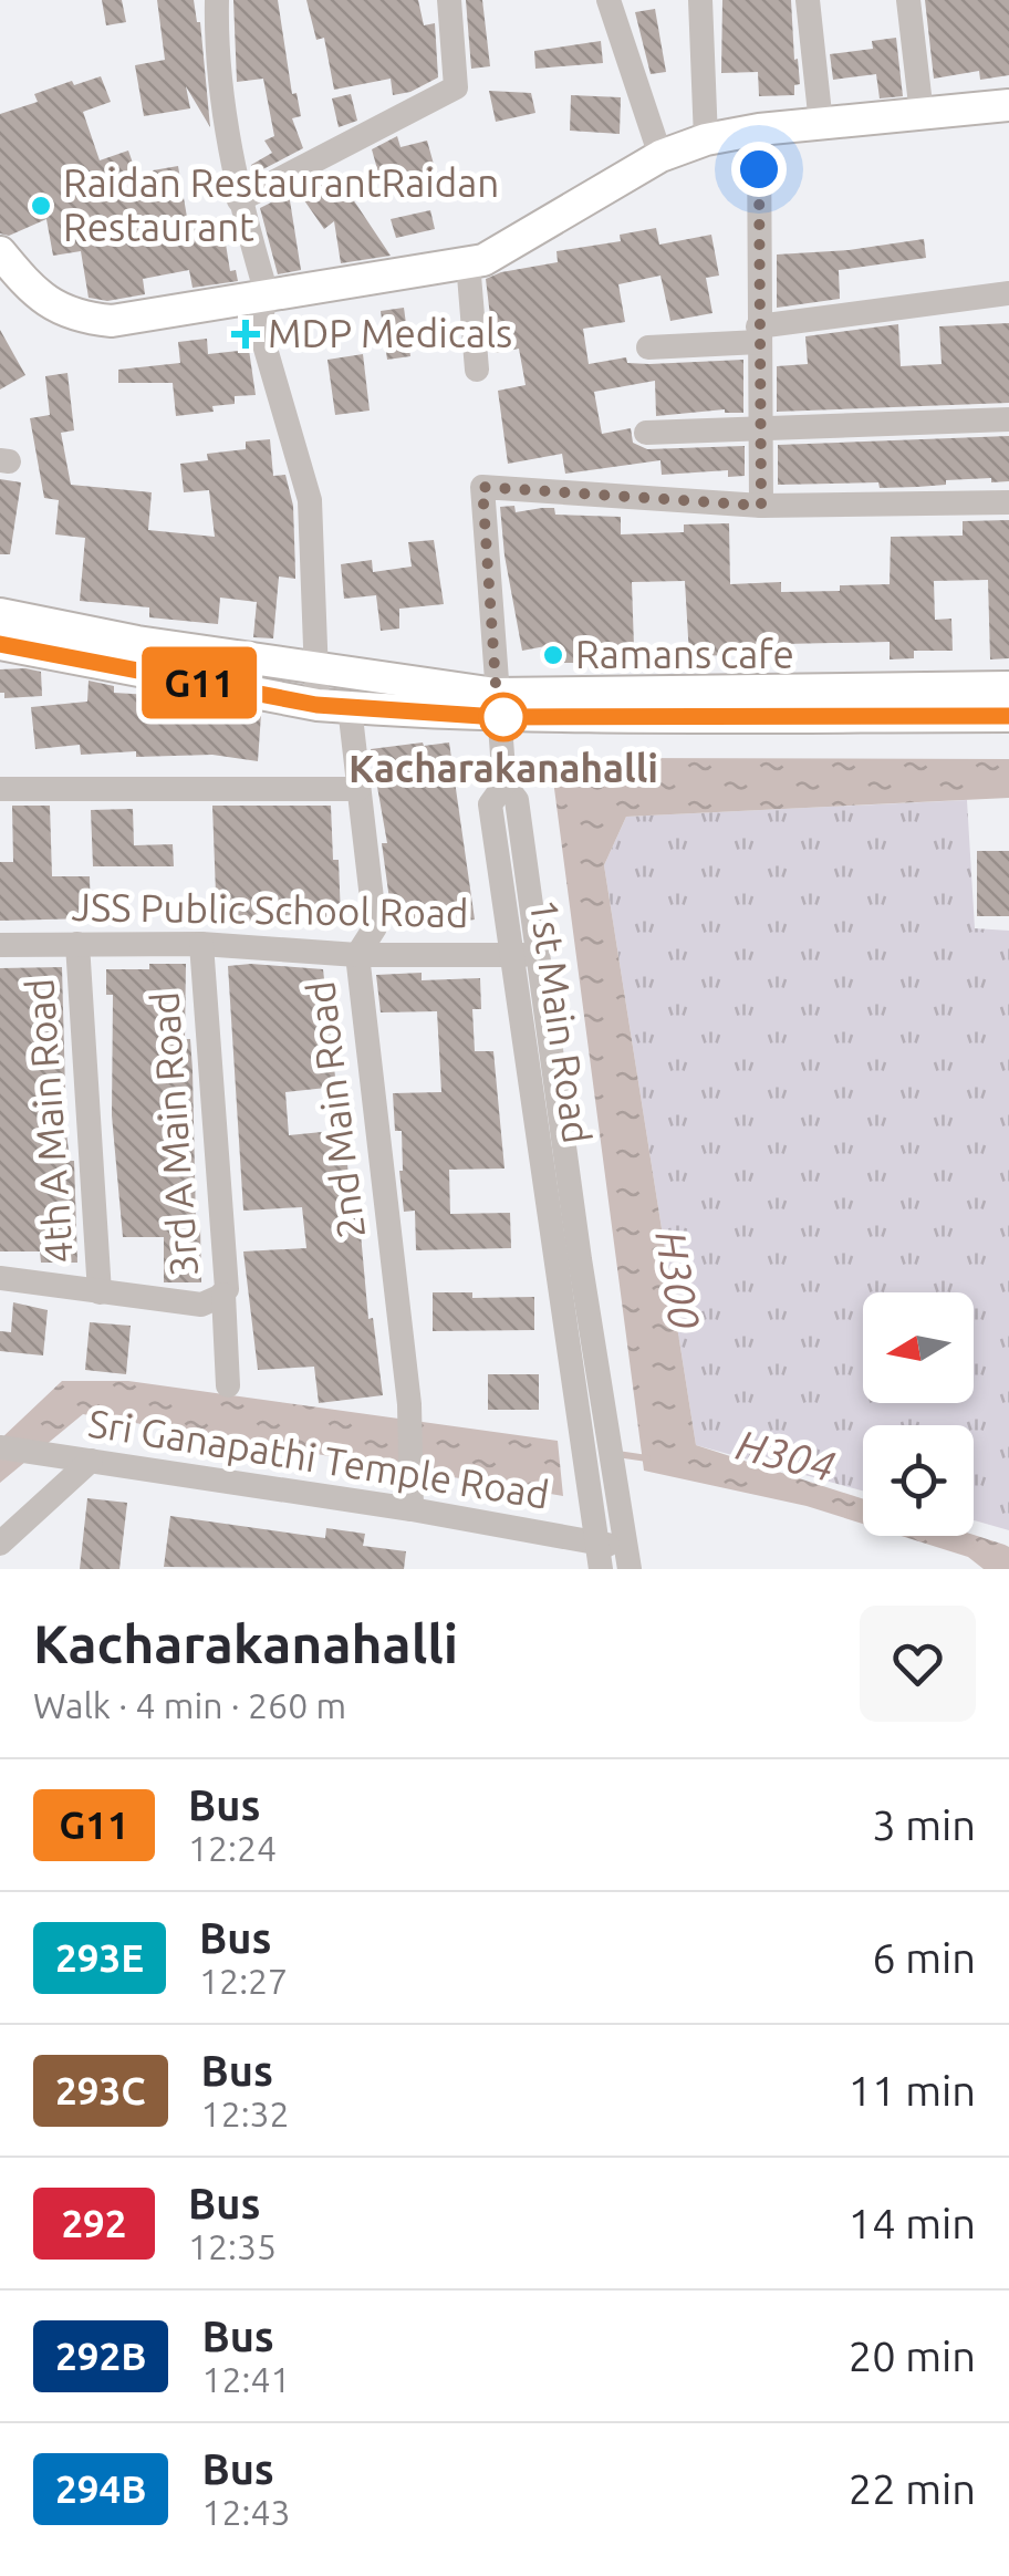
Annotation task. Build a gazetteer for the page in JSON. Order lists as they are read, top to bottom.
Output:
{
  "streets": {
    "street": [
      "JSS Public School Road",
      "1st Main Road",
      "2nd Main Road",
      "4th A Main Road",
      "3rd A Main Road",
      "Sri Ganapathi Temple Road"
    ]
  },
  "crossings": [
    ["JSS Public School Road", "1st Main Road"],
    ["JSS Public School Road", "2nd Main Road"],
    ["JSS Public School Road", "4th A Main Road"],
    ["JSS Public School Road", "3rd A Main Road"],
    ["1st Main Road", "Sri Ganapathi Temple Road"],
    ["2nd Main Road", "Sri Ganapathi Temple Road"]
  ],
  "water": ["H300", "H304"],
  "places": {
    "other": ["Raidan RestaurantRaidan Restaurant", "Ramans cafe", "Kacharakanahalli"],
    "health": ["MDP Medicals"]
  },
  "lines": ["bus line G11"],
  "north": "left",
  "page": {
    "on_map": "G11",
    "heading": ["Kacharakanahalli", "Walk · 4 min · 260 m"],
    "list": [
      {
        "mark": "G11",
        "name": "Bus",
        "note": "12:24",
        "value": "3 min"
      },
      {
        "mark": "293E",
        "name": "Bus",
        "note": "12:27",
        "value": "6 min"
      },
      {
        "mark": "293C",
        "name": "Bus",
        "note": "12:32",
        "value": "11 min"
      },
      {
        "mark": "292",
        "name": "Bus",
        "note": "12:35",
        "value": "14 min"
      },
      {
        "mark": "292B",
        "name": "Bus",
        "note": "12:41",
        "value": "20 min"
      },
      {
        "mark": "294B",
        "name": "Bus",
        "note": "12:43",
        "value": "22 min"
      }
    ]
  }
}
